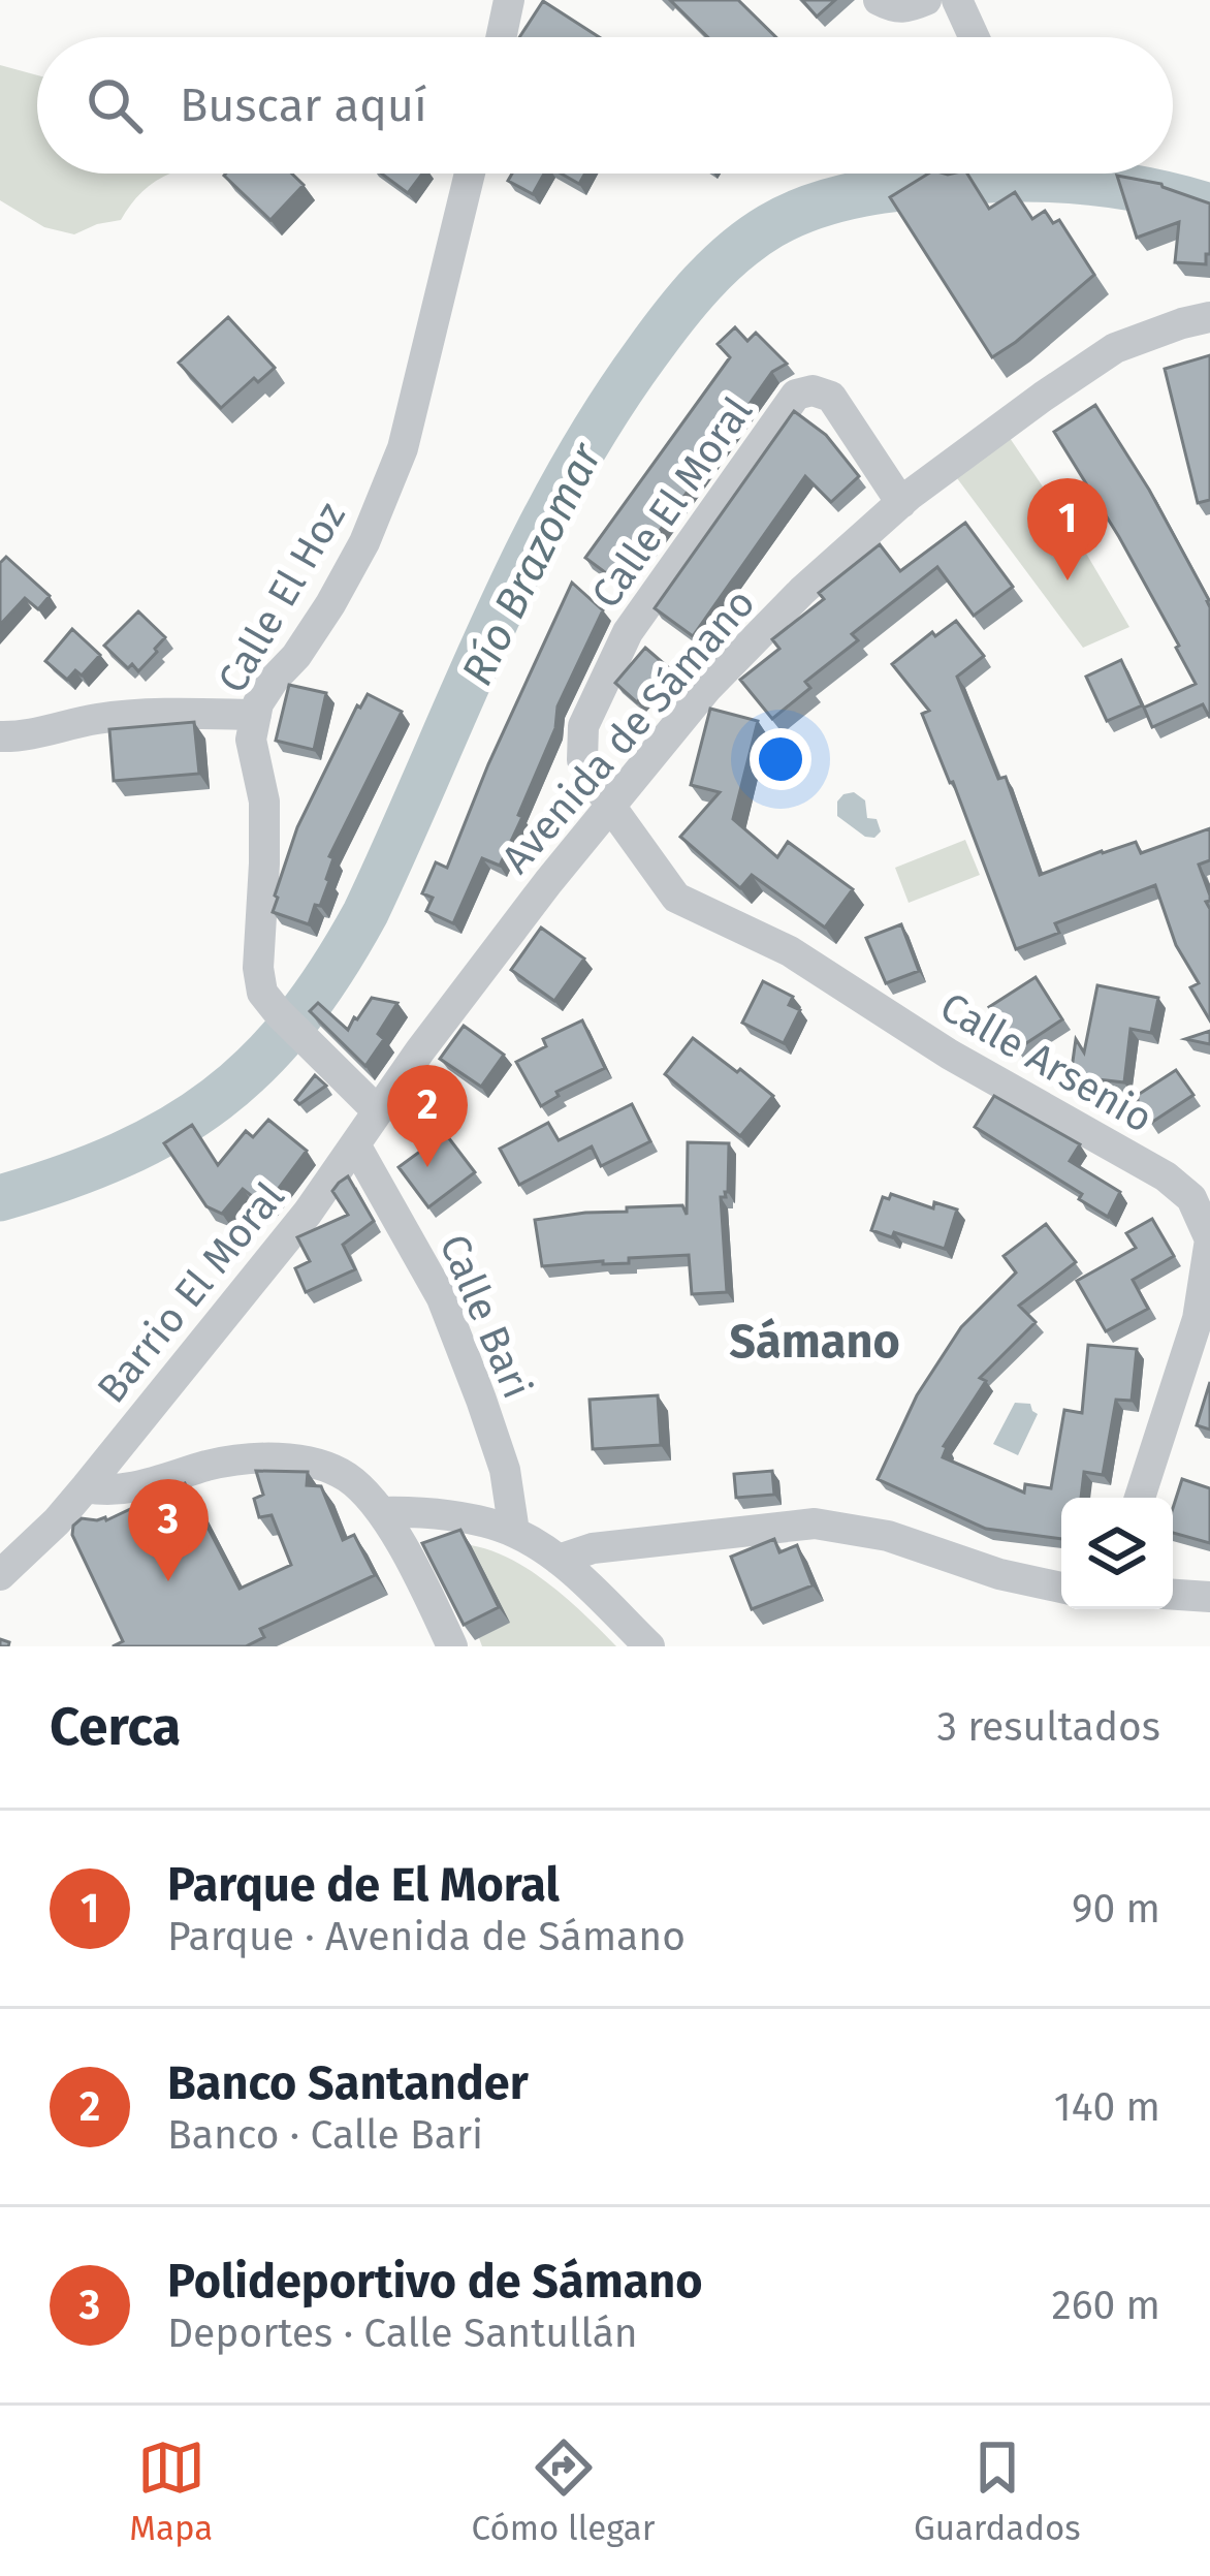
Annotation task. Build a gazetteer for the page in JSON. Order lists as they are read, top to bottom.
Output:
{
  "streets": {
    "street": [
      "Calle El Moral",
      "Calle El Hoz",
      "Avenida de Sámano",
      "Calle Arsenio",
      "Barrio El Moral",
      "Calle Bari"
    ]
  },
  "crossings": [
    ["Calle El Moral", "Avenida de Sámano"],
    ["Calle El Moral", "Calle Arsenio"],
    ["Calle El Hoz", "Avenida de Sámano"],
    ["Avenida de Sámano", "Calle Arsenio"],
    ["Avenida de Sámano", "Barrio El Moral"],
    ["Avenida de Sámano", "Calle Bari"],
    ["Barrio El Moral", "Calle Bari"]
  ],
  "districts": ["Sámano"],
  "water": ["Río Brazomar"],
  "page": {
    "search": "Buscar aquí",
    "pins": ["1", "2", "3"],
    "heading": ["Cerca", "3 resultados"],
    "list": [
      {
        "mark": "1",
        "name": "Parque de El Moral",
        "note": "Parque · Avenida de Sámano",
        "value": "90 m"
      },
      {
        "mark": "2",
        "name": "Banco Santander",
        "note": "Banco · Calle Bari",
        "value": "140 m"
      },
      {
        "mark": "3",
        "name": "Polideportivo de Sámano",
        "note": "Deportes · Calle Santullán",
        "value": "260 m"
      }
    ],
    "nav": ["Mapa", "Cómo llegar", "Guardados"]
  }
}
